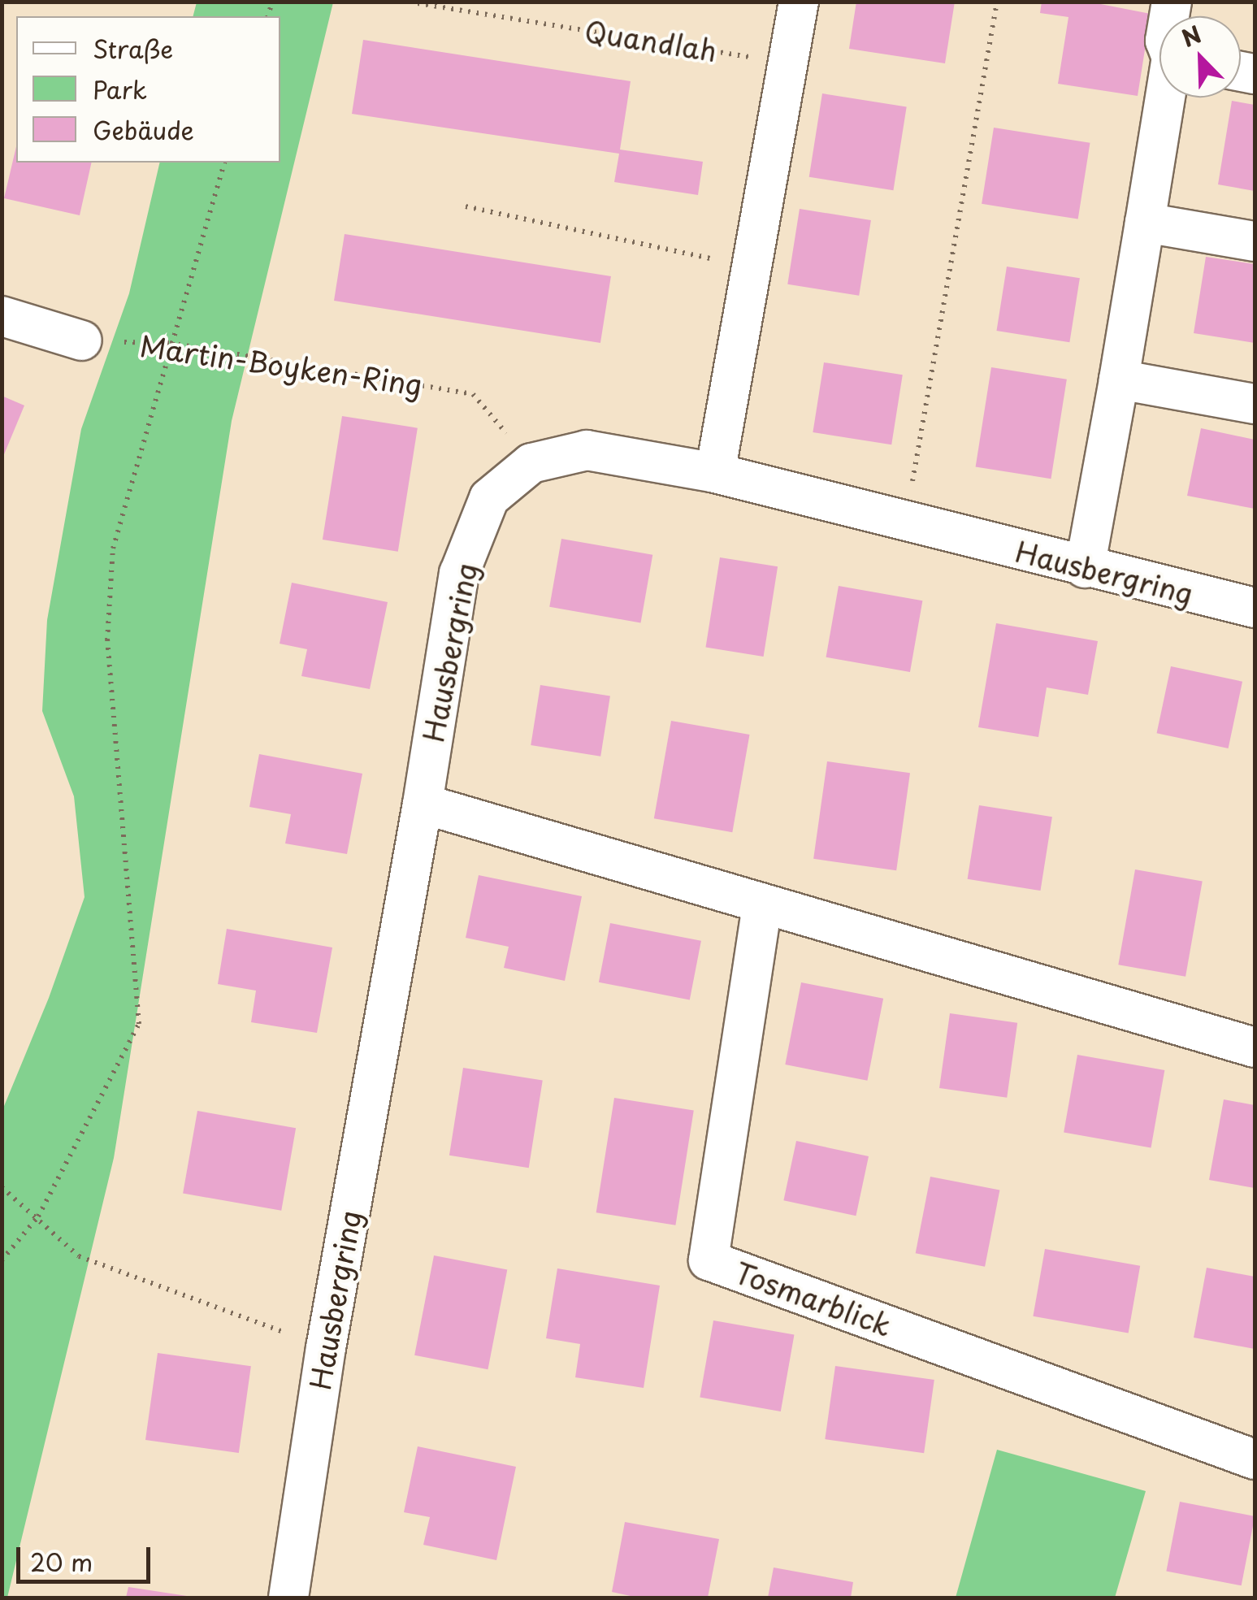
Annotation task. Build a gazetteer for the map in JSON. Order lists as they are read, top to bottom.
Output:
{
  "streets": {
    "street": ["Hausbergring", "Tosmarblick"],
    "path": ["Quandlah", "Martin-Boyken-Ring"]
  },
  "crossings": [
    ["Martin-Boyken-Ring", "Hausbergring"]
  ],
  "legend": ["Straße", "Park", "Gebäude"],
  "scale_bar": "20 m",
  "north": "top left"
}
